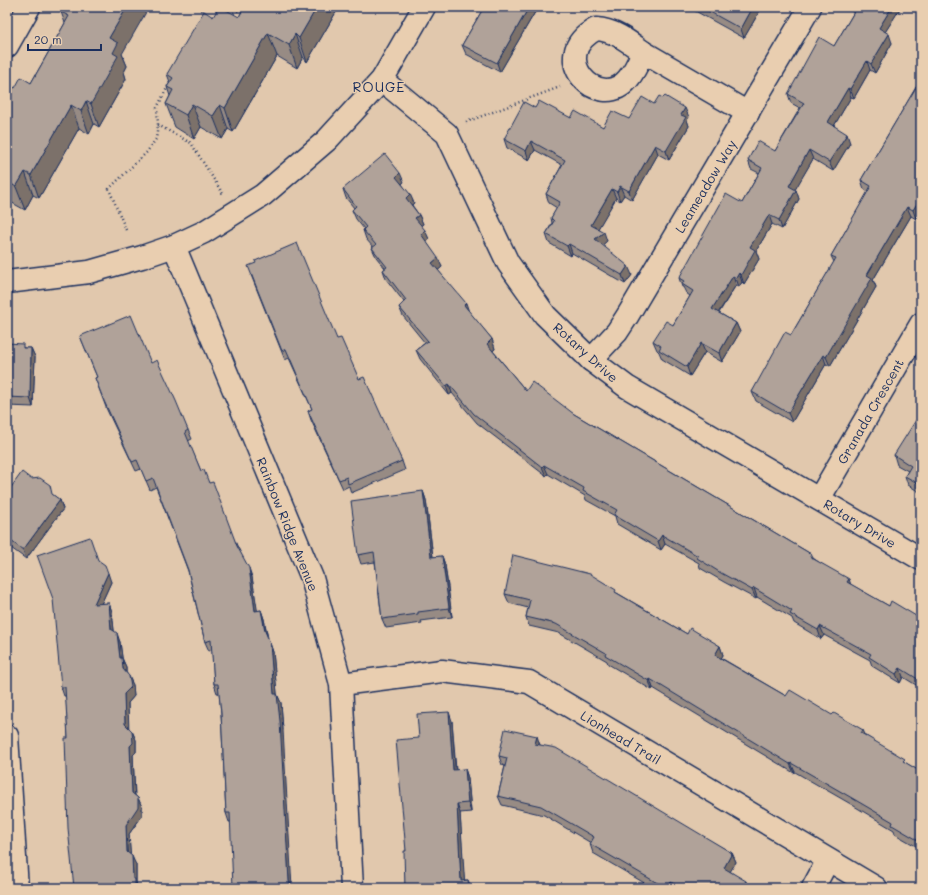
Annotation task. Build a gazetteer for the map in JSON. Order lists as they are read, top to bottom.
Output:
{
  "streets": {
    "street": [
      "Leameadow Way",
      "Rotary Drive",
      "Granada Crescent",
      "Rainbow Ridge Avenue",
      "Lionhead Trail"
    ]
  },
  "crossings": [
    ["Leameadow Way", "Rotary Drive"],
    ["Rotary Drive", "Granada Crescent"],
    ["Rainbow Ridge Avenue", "Lionhead Trail"]
  ],
  "districts": ["ROUGE"],
  "scale_bar": "20 m"
}
